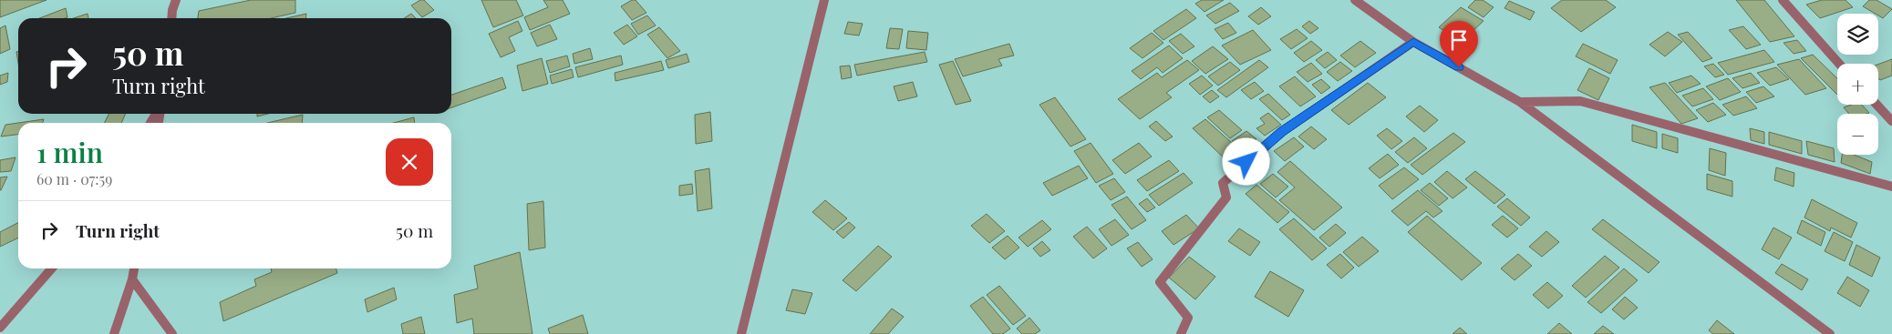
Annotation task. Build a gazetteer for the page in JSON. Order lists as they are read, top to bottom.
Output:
{
  "page": {
    "map_buttons": ["+", "−"],
    "turn": ["50 m", "Turn right"],
    "heading": ["1 min", "60 m · 07:59"],
    "list": [
      {
        "name": "Turn right",
        "value": "50 m"
      }
    ]
  }
}
